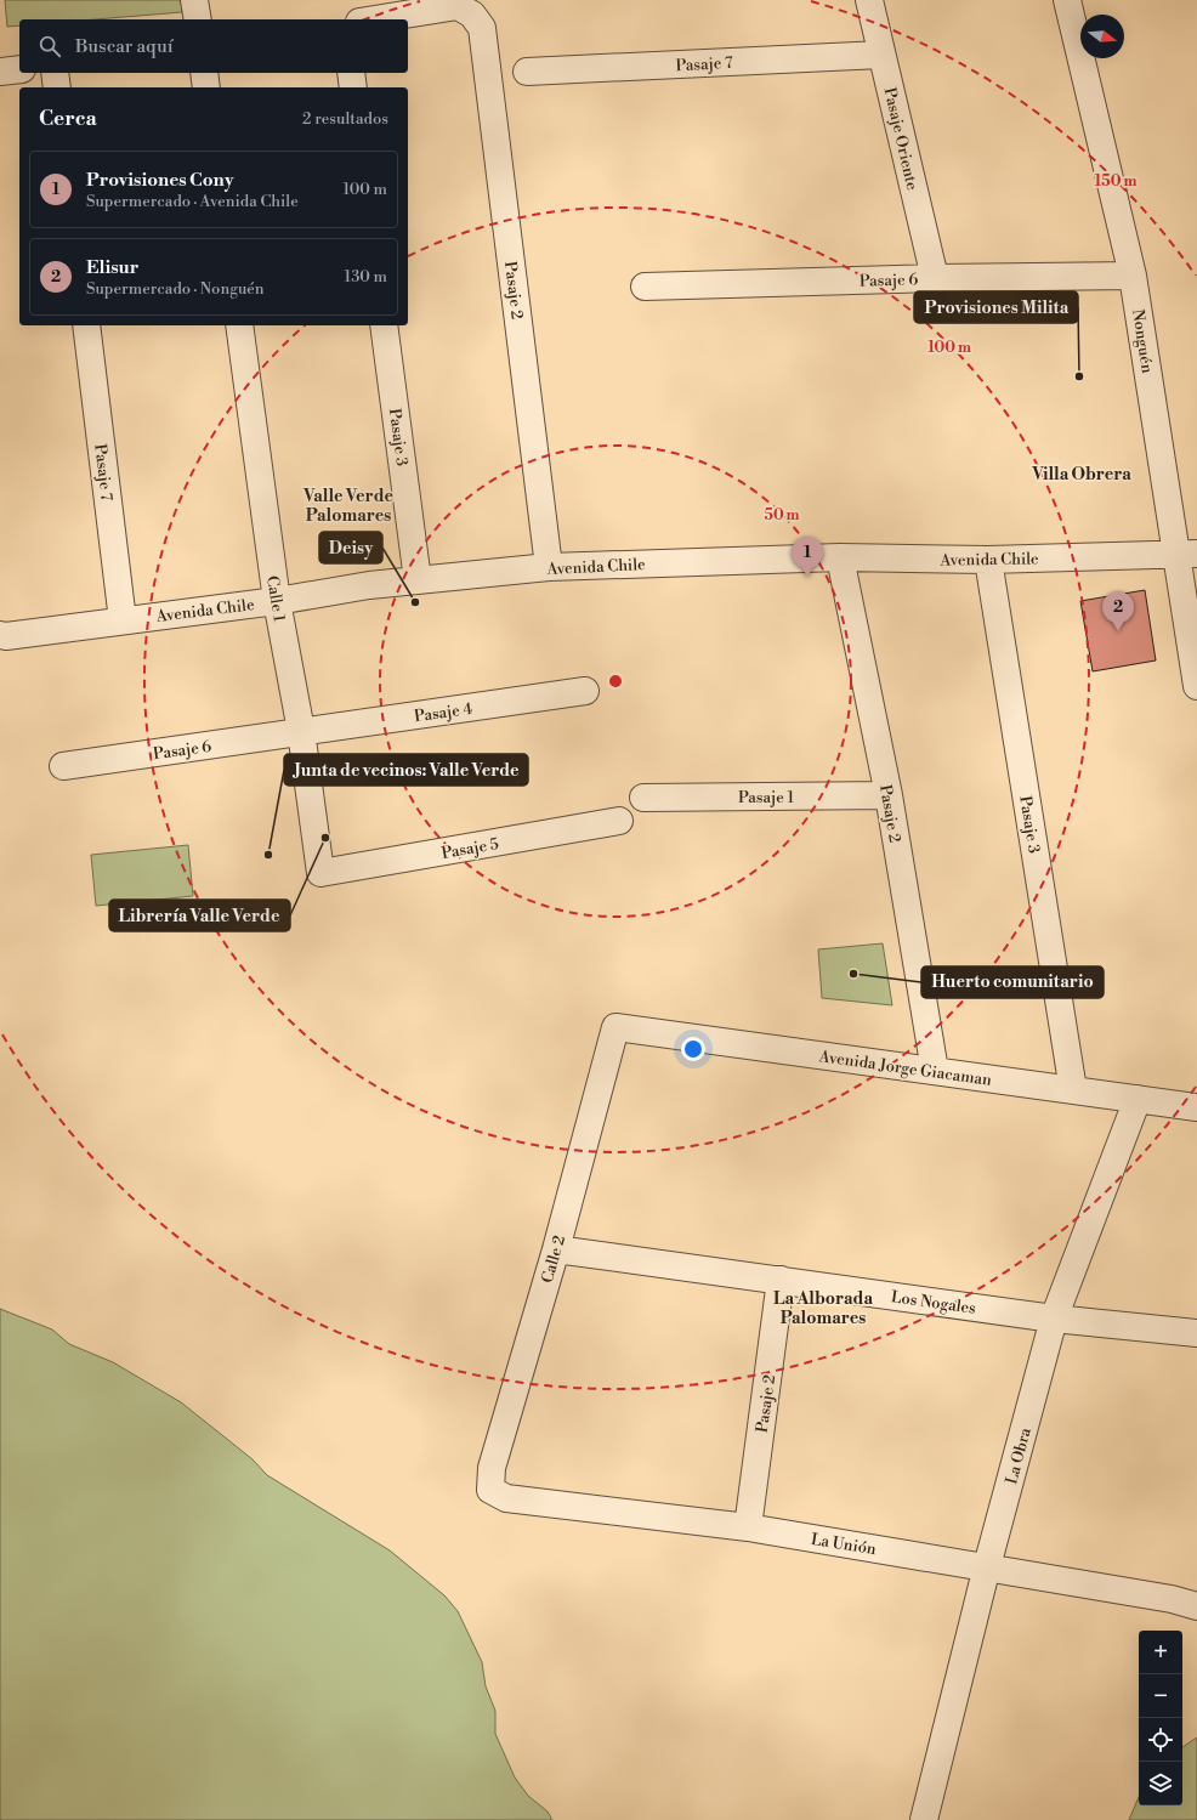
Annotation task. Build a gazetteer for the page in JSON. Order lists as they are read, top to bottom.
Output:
{
  "streets": {
    "street": [
      "Pasaje 7",
      "Pasaje Oriente",
      "Pasaje 6",
      "Pasaje 2",
      "Nonguén",
      "Pasaje 3",
      "Avenida Chile",
      "Calle 1",
      "Pasaje 4",
      "Pasaje 1",
      "Pasaje 5",
      "Avenida Jorge Giacaman",
      "Calle 2",
      "Los Nogales",
      "La Obra",
      "La Unión"
    ]
  },
  "crossings": [
    ["Pasaje 7", "Pasaje Oriente"],
    ["Pasaje 7", "Avenida Chile"],
    ["Pasaje Oriente", "Pasaje 6"],
    ["Pasaje 6", "Nonguén"],
    ["Pasaje 6", "Calle 1"],
    ["Pasaje 6", "Pasaje 4"],
    ["Pasaje 2", "Avenida Chile"],
    ["Pasaje 2", "Pasaje 1"],
    ["Pasaje 2", "Avenida Jorge Giacaman"],
    ["Pasaje 2", "Los Nogales"],
    ["Pasaje 2", "La Unión"],
    ["Nonguén", "Avenida Chile"],
    ["Pasaje 3", "Avenida Chile"],
    ["Pasaje 3", "Avenida Jorge Giacaman"],
    ["Avenida Chile", "Calle 1"],
    ["Calle 1", "Pasaje 4"],
    ["Calle 1", "Pasaje 5"],
    ["Avenida Jorge Giacaman", "Calle 2"],
    ["Avenida Jorge Giacaman", "La Obra"],
    ["Calle 2", "Los Nogales"],
    ["Calle 2", "La Unión"],
    ["Los Nogales", "La Obra"],
    ["La Obra", "La Unión"]
  ],
  "districts": ["Villa Obrera", "Valle Verde Palomares", "La Alborada Palomares"],
  "places": [
    "Provisiones Milita",
    "Deisy",
    "Librería Valle Verde",
    "Junta de vecinos: Valle Verde",
    "Huerto comunitario"
  ],
  "north": "right",
  "page": {
    "search": "Buscar aquí",
    "heading": ["Cerca", "2 resultados"],
    "list": [
      {
        "mark": "1",
        "name": "Provisiones Cony",
        "note": "Supermercado · Avenida Chile",
        "value": "100 m"
      },
      {
        "mark": "2",
        "name": "Elisur",
        "note": "Supermercado · Nonguén",
        "value": "130 m"
      }
    ],
    "pins": ["1", "2"],
    "map_buttons": ["+", "−"]
  },
  "rings": ["150 m", "100 m", "50 m"]
}
